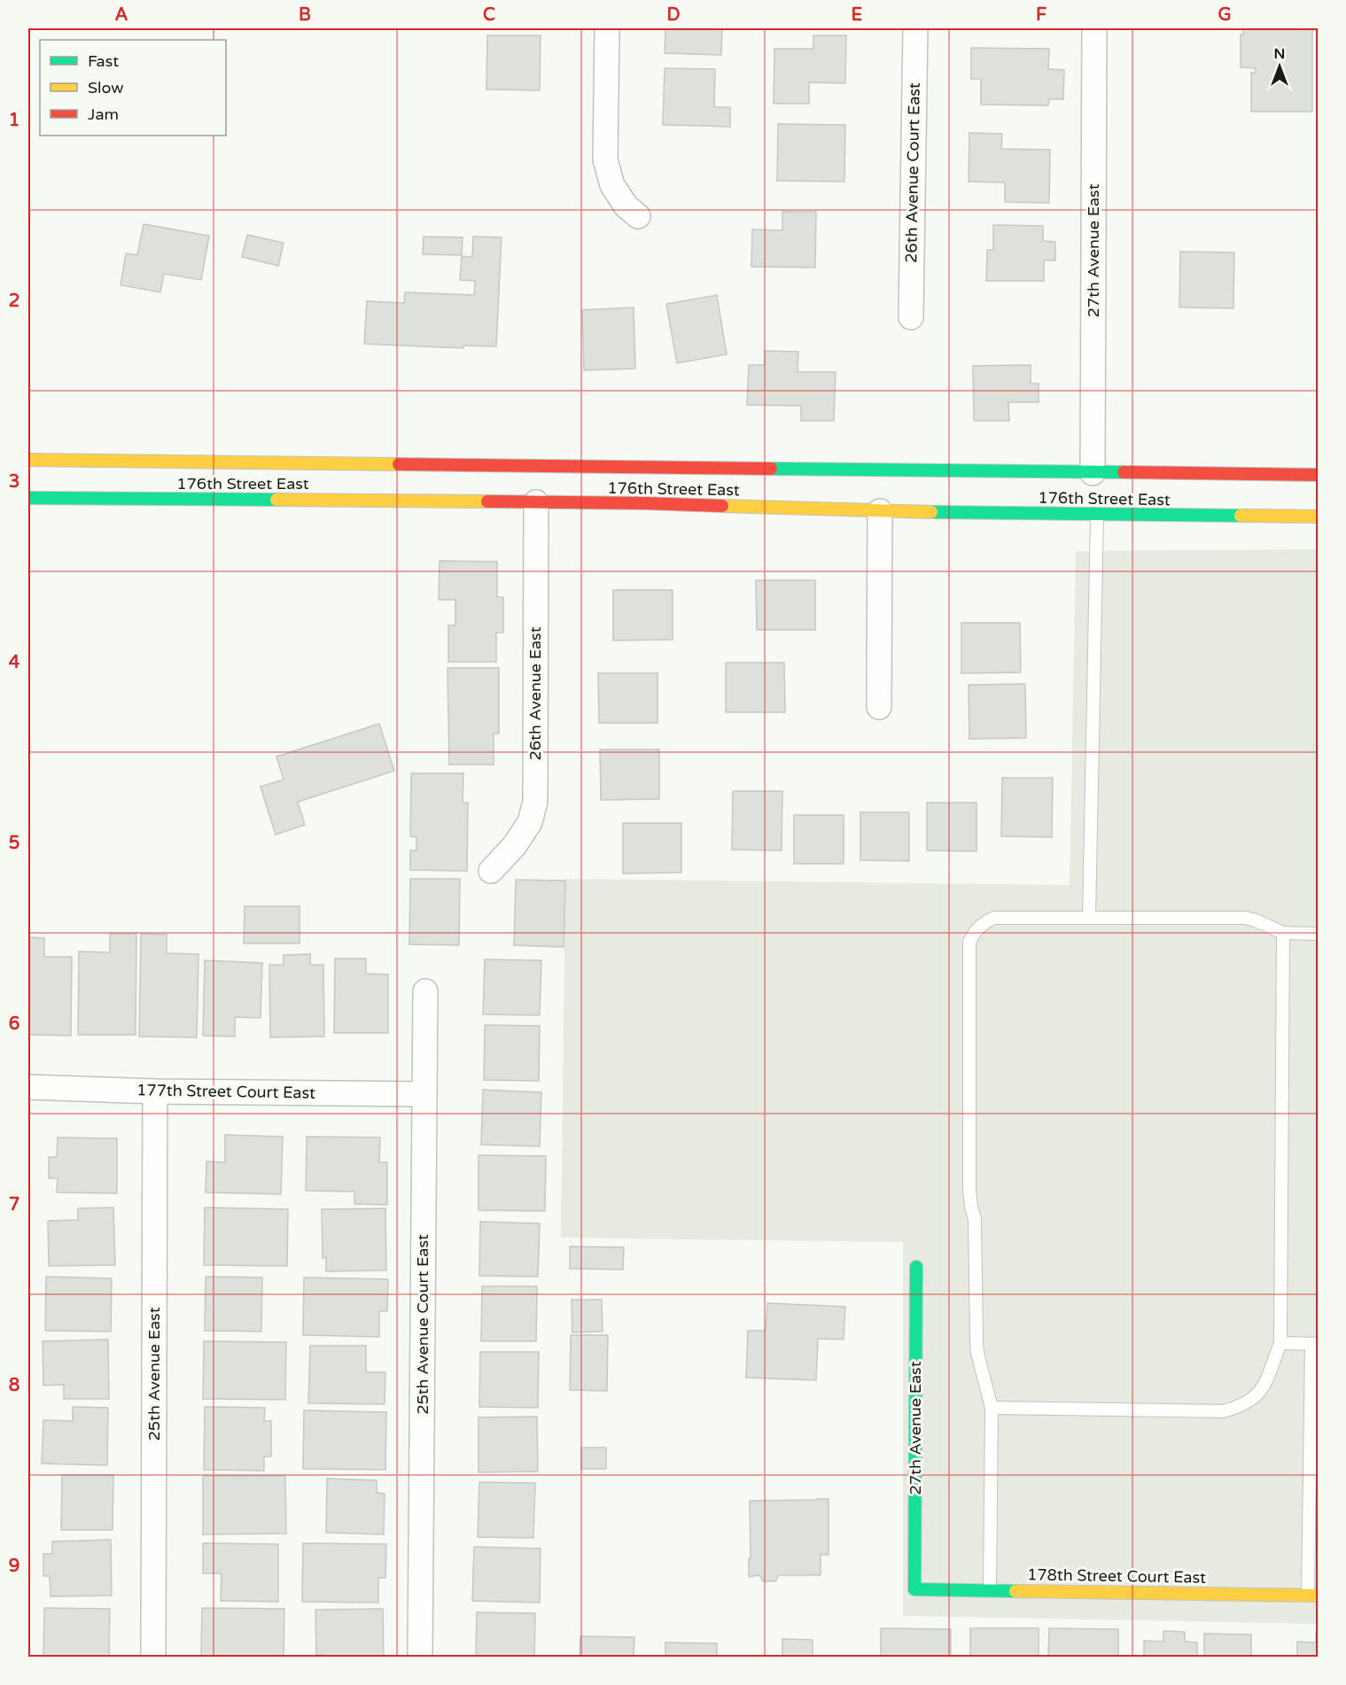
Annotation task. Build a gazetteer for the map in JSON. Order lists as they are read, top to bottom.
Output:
{
  "streets": {
    "main road": ["27th Avenue East", "176th Street East", "178th Street Court East"],
    "street": [
      "26th Avenue Court East",
      "26th Avenue East",
      "177th Street Court East",
      "25th Avenue Court East",
      "25th Avenue East"
    ]
  },
  "crossings": [
    ["27th Avenue East", "176th Street East"],
    ["27th Avenue East", "178th Street Court East"],
    ["176th Street East", "26th Avenue East"],
    ["177th Street Court East", "25th Avenue Court East"],
    ["177th Street Court East", "25th Avenue East"]
  ],
  "legend": ["Fast", "Slow", "Jam"],
  "north": "top",
  "grid": {
    "columns": [
      "A",
      "B",
      "C",
      "D",
      "E",
      "F",
      "G"
    ],
    "rows": [
      "1",
      "2",
      "3",
      "4",
      "5",
      "6",
      "7",
      "8",
      "9"
    ]
  }
}
